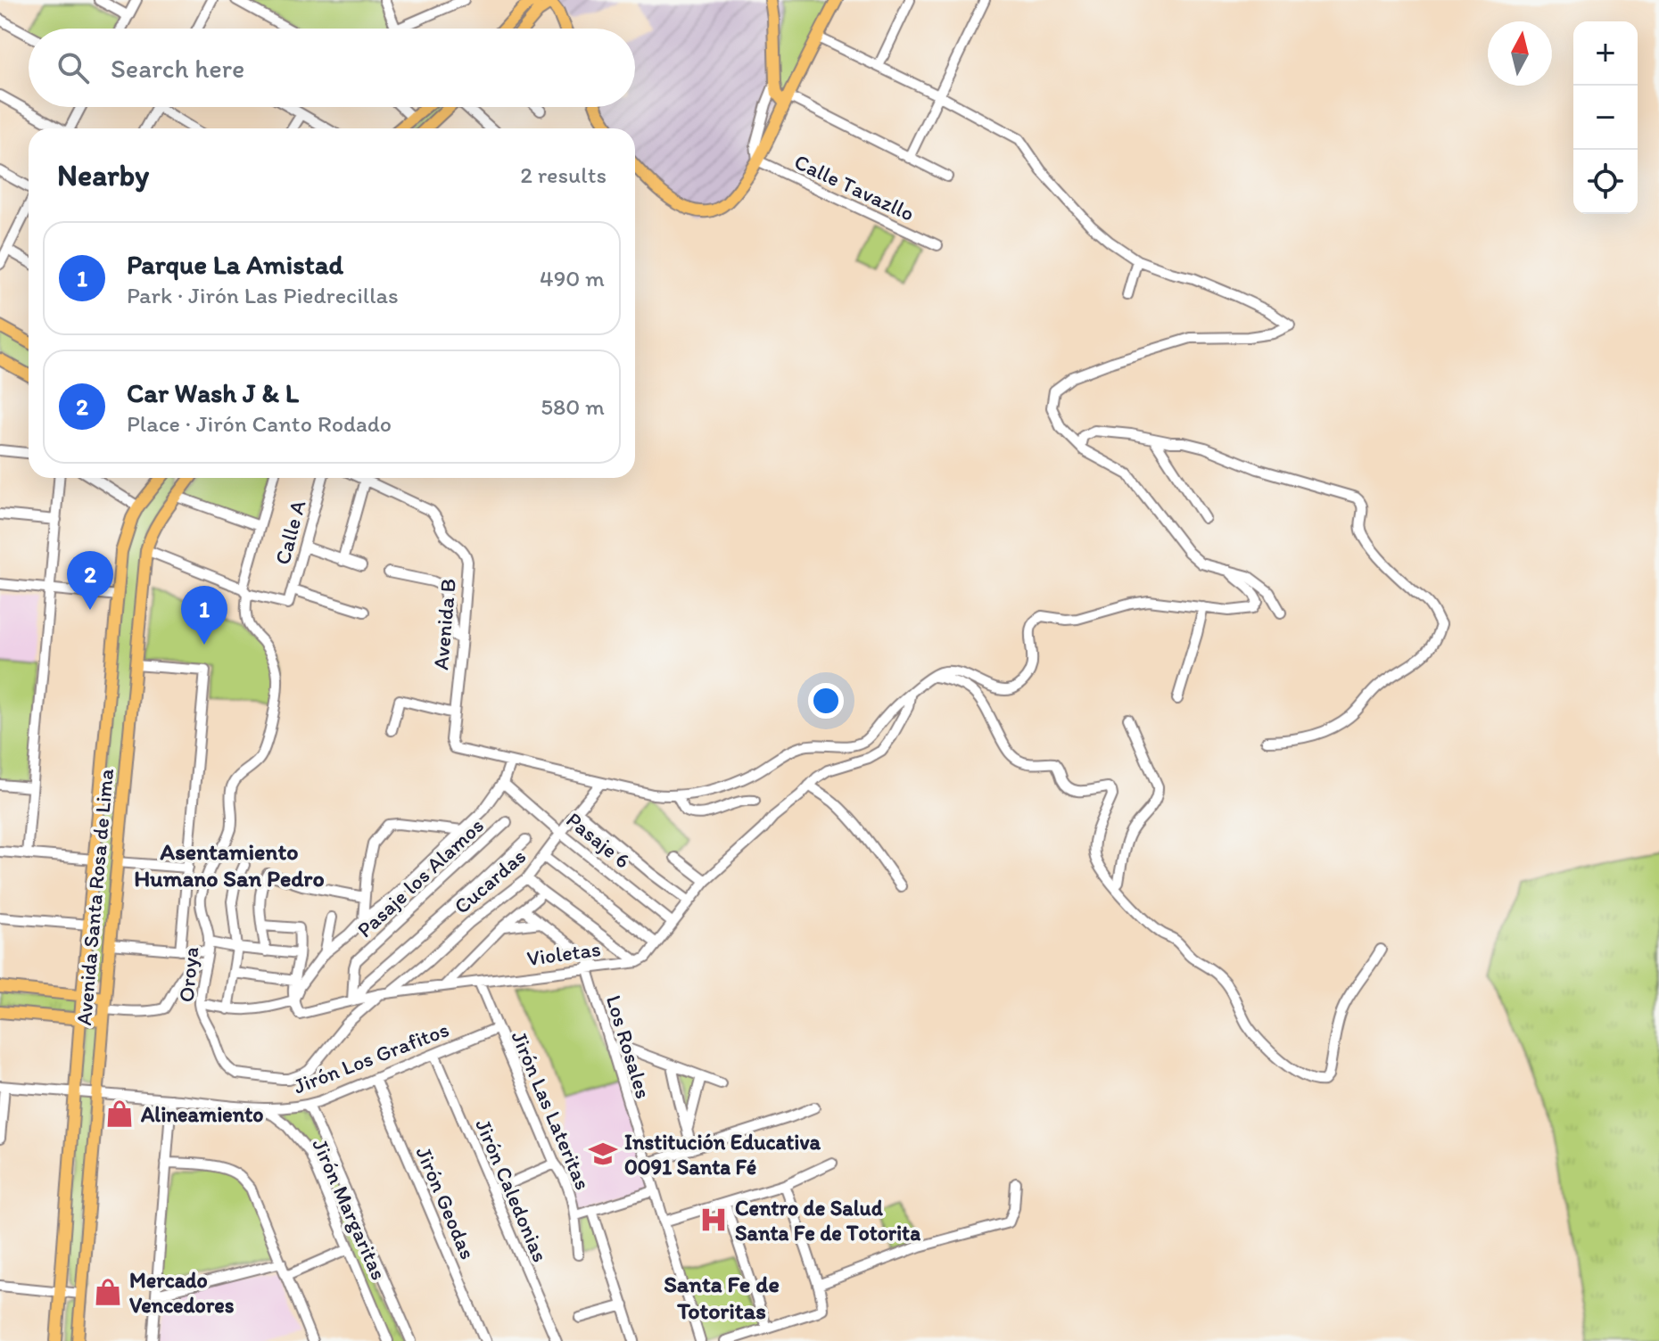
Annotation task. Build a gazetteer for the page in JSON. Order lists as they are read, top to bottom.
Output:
{
  "streets": {
    "main road": ["Avenida Santa Rosa de Lima"],
    "street": [
      "Calle Tavazllo",
      "Calle A",
      "Avenida B",
      "Pasaje 6",
      "Pasaje los Alamos",
      "Cucardas",
      "Violetas",
      "Oroya",
      "Los Rosales",
      "Jirón Los Grafitos",
      "Jirón Las Lateritas",
      "Jirón Caledonias",
      "Jirón Geodas",
      "Jirón Margaritas"
    ]
  },
  "crossings": [
    ["Calle A", "Oroya"],
    ["Pasaje 6", "Cucardas"],
    ["Pasaje los Alamos", "Violetas"],
    ["Cucardas", "Violetas"],
    ["Cucardas", "Oroya"],
    ["Avenida Santa Rosa de Lima", "Jirón Los Grafitos"],
    ["Violetas", "Oroya"],
    ["Violetas", "Los Rosales"],
    ["Violetas", "Jirón Las Lateritas"],
    ["Jirón Los Grafitos", "Jirón Las Lateritas"],
    ["Jirón Los Grafitos", "Jirón Caledonias"],
    ["Jirón Los Grafitos", "Jirón Geodas"],
    ["Jirón Los Grafitos", "Jirón Margaritas"]
  ],
  "districts": ["Asentamiento Humano San Pedro", "Santa Fe de Totoritas"],
  "places": {
    "shop": ["Alineamiento", "Mercado Vencedores"],
    "school or university": ["Institución Educativa 0091 Santa Fé"],
    "hospital": ["Centro de Salud Santa Fe de Totorita"]
  },
  "north": "top",
  "page": {
    "map_buttons": ["+", "−"],
    "search": "Search here",
    "heading": ["Nearby", "2 results"],
    "list": [
      {
        "mark": "1",
        "name": "Parque La Amistad",
        "note": "Park · Jirón Las Piedrecillas",
        "value": "490 m"
      },
      {
        "mark": "2",
        "name": "Car Wash J & L",
        "note": "Place · Jirón Canto Rodado",
        "value": "580 m"
      }
    ],
    "pins": ["2", "1"]
  }
}
